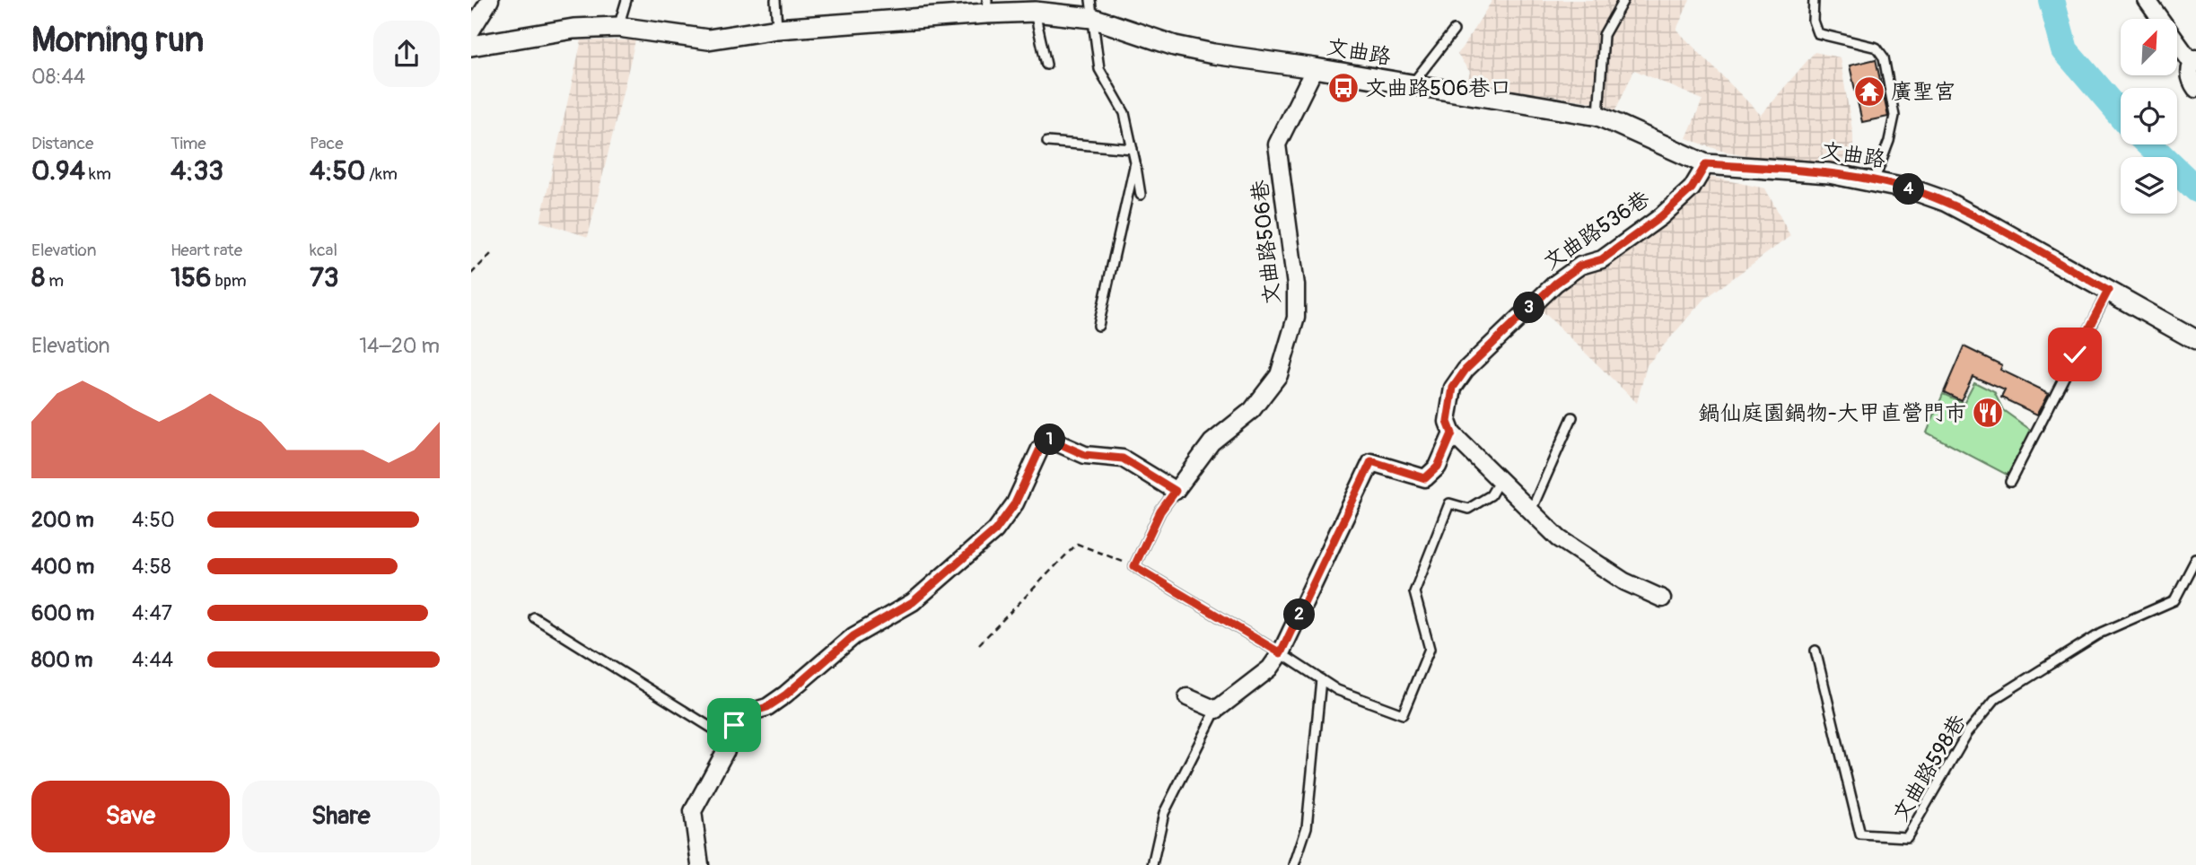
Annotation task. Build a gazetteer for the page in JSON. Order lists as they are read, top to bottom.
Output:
{
  "streets": {
    "street": ["文曲路", "文曲路536巷", "文曲路506巷"],
    "lane": ["文曲路598巷"]
  },
  "crossings": [
    ["文曲路", "文曲路536巷"],
    ["文曲路", "文曲路506巷"]
  ],
  "places": {
    "bus stop": ["文曲路506巷口"],
    "temple": ["廣聖宮"],
    "restaurant": ["鍋仙庭園鍋物-大甲直營門市"]
  },
  "north": "top right",
  "page": {
    "heading": ["Morning run", "08:44"],
    "stats": [
      ["Distance", "0.94 km"],
      ["Time", "4:33"],
      ["Pace", "4:50 /km"],
      ["Elevation", "8 m"],
      ["Heart rate", "156 bpm"],
      ["kcal", "73"]
    ],
    "pins": [
      "4",
      "3",
      "1",
      "2"
    ],
    "chart": ["Elevation", "14–20 m"],
    "list": [
      {
        "name": "200 m",
        "note": "4:50"
      },
      {
        "name": "400 m",
        "note": "4:58"
      },
      {
        "name": "600 m",
        "note": "4:47"
      },
      {
        "name": "800 m",
        "note": "4:44"
      }
    ],
    "buttons": ["Save", "Share"]
  }
}
